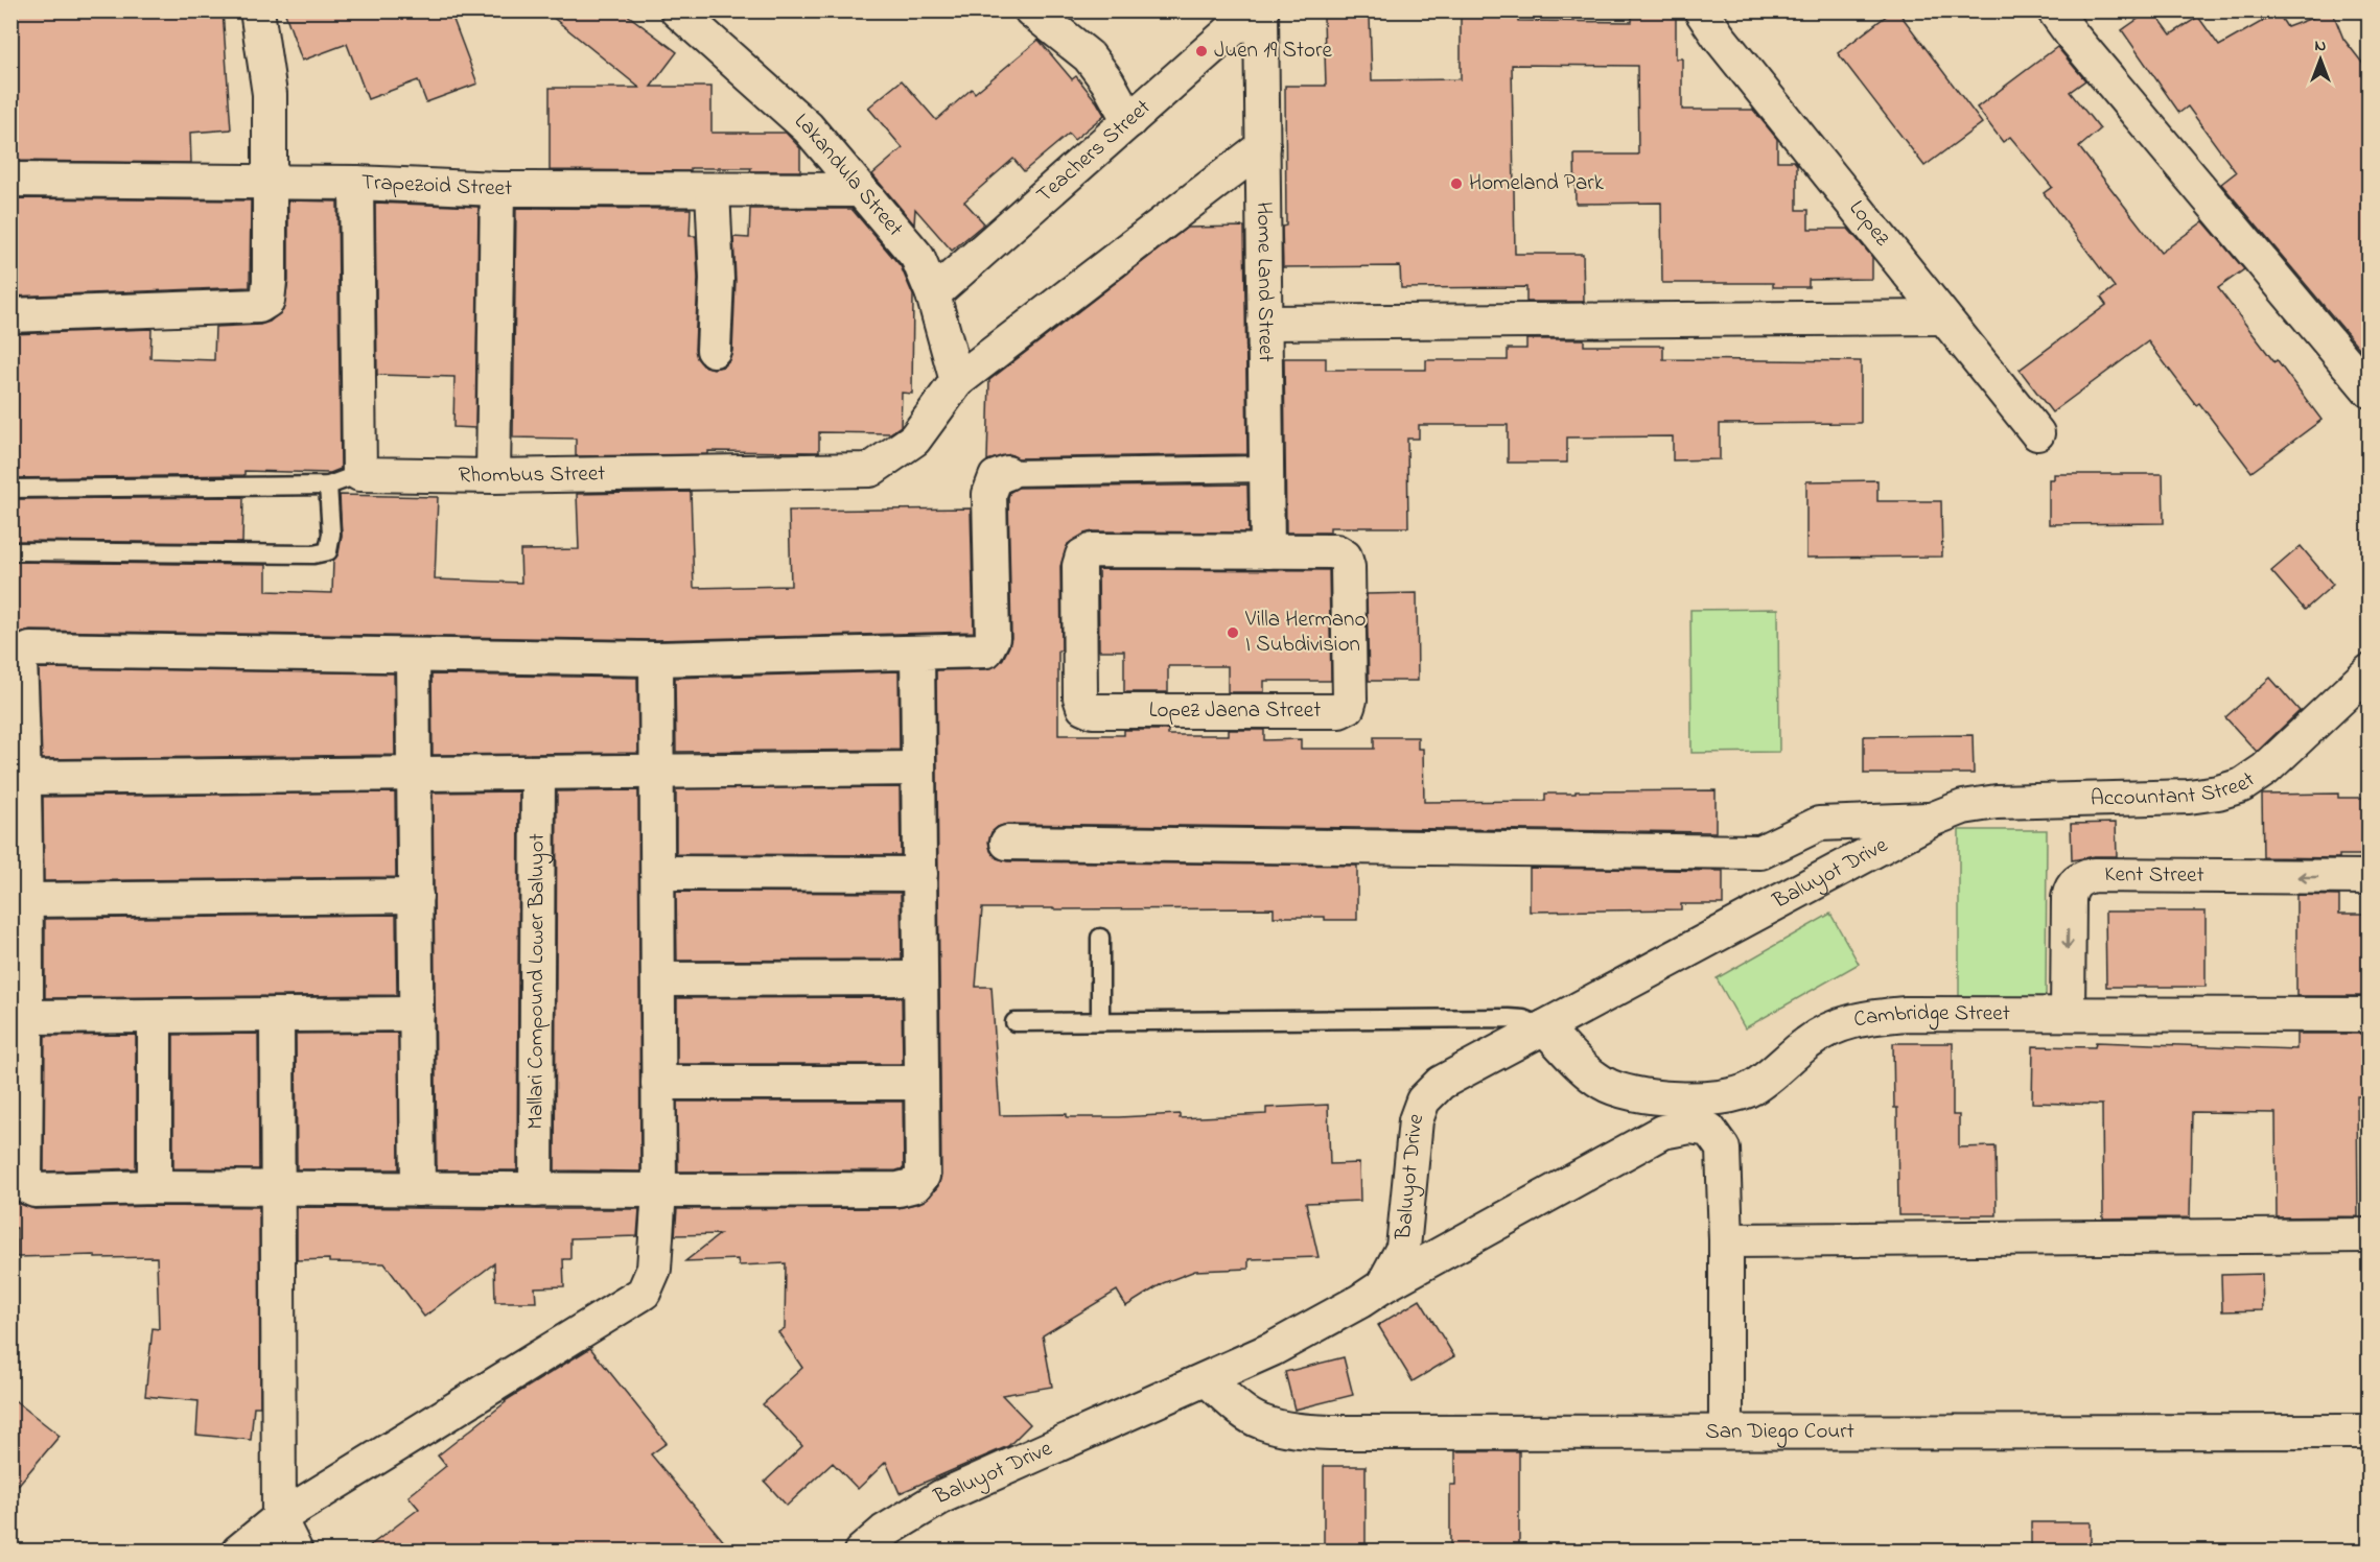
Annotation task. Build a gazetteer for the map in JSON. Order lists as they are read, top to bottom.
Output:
{
  "streets": {
    "street": [
      "Teachers Street",
      "Lakandula Street",
      "Trapezoid Street",
      "Lopez",
      "Home Land Street",
      "Rhombus Street",
      "Lopez Jaena Street",
      "Accountant Street",
      "Baluyot Drive",
      "Kent Street",
      "Mallari Compound Lower Baluyot",
      "Cambridge Street",
      "San Diego Court"
    ]
  },
  "crossings": [
    ["Teachers Street", "Lakandula Street"],
    ["Lakandula Street", "Trapezoid Street"],
    ["Lakandula Street", "Rhombus Street"],
    ["Home Land Street", "Rhombus Street"],
    ["Home Land Street", "Lopez Jaena Street"],
    ["Accountant Street", "Baluyot Drive"],
    ["Baluyot Drive", "Cambridge Street"],
    ["Baluyot Drive", "San Diego Court"],
    ["Kent Street", "Cambridge Street"]
  ],
  "places": ["Juen 19 Store", "Homeland Park", "Villa Hermano I Subdivision"],
  "north": "top"
}
